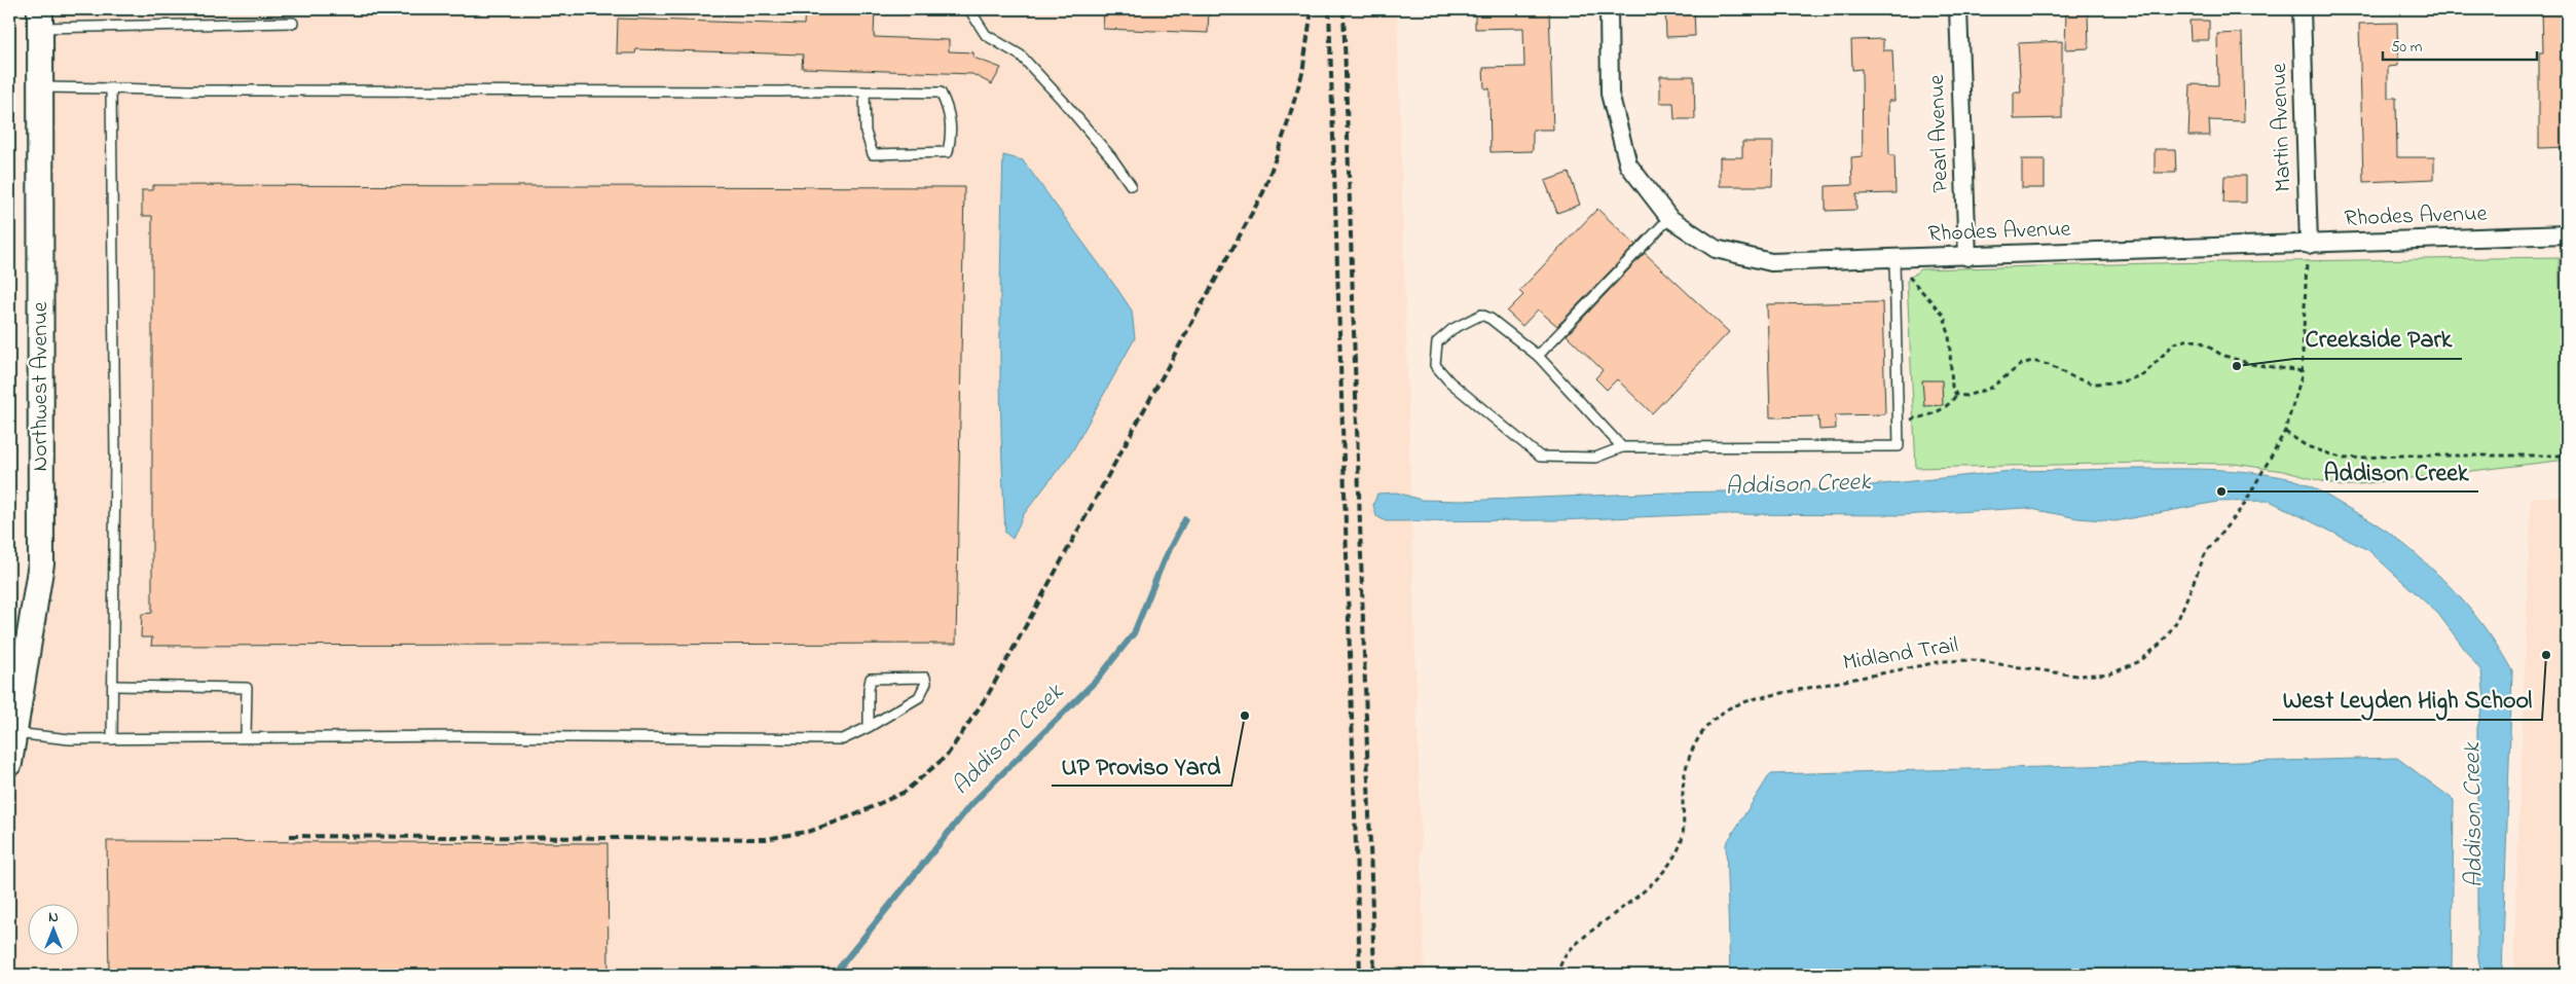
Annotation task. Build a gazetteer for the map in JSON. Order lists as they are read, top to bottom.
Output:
{
  "streets": {
    "street": [
      "Martin Avenue",
      "Pearl Avenue",
      "Rhodes Avenue",
      "Northwest Avenue"
    ],
    "path": ["Midland Trail"]
  },
  "crossings": [
    ["Martin Avenue", "Rhodes Avenue"],
    ["Martin Avenue", "Midland Trail"],
    ["Pearl Avenue", "Rhodes Avenue"],
    ["Rhodes Avenue", "Midland Trail"]
  ],
  "water": ["Addison Creek"],
  "places": [
    "Creekside Park",
    "Addison Creek",
    "West Leyden High School",
    "UP Proviso Yard"
  ],
  "scale_bar": "50 m",
  "north": "top"
}
